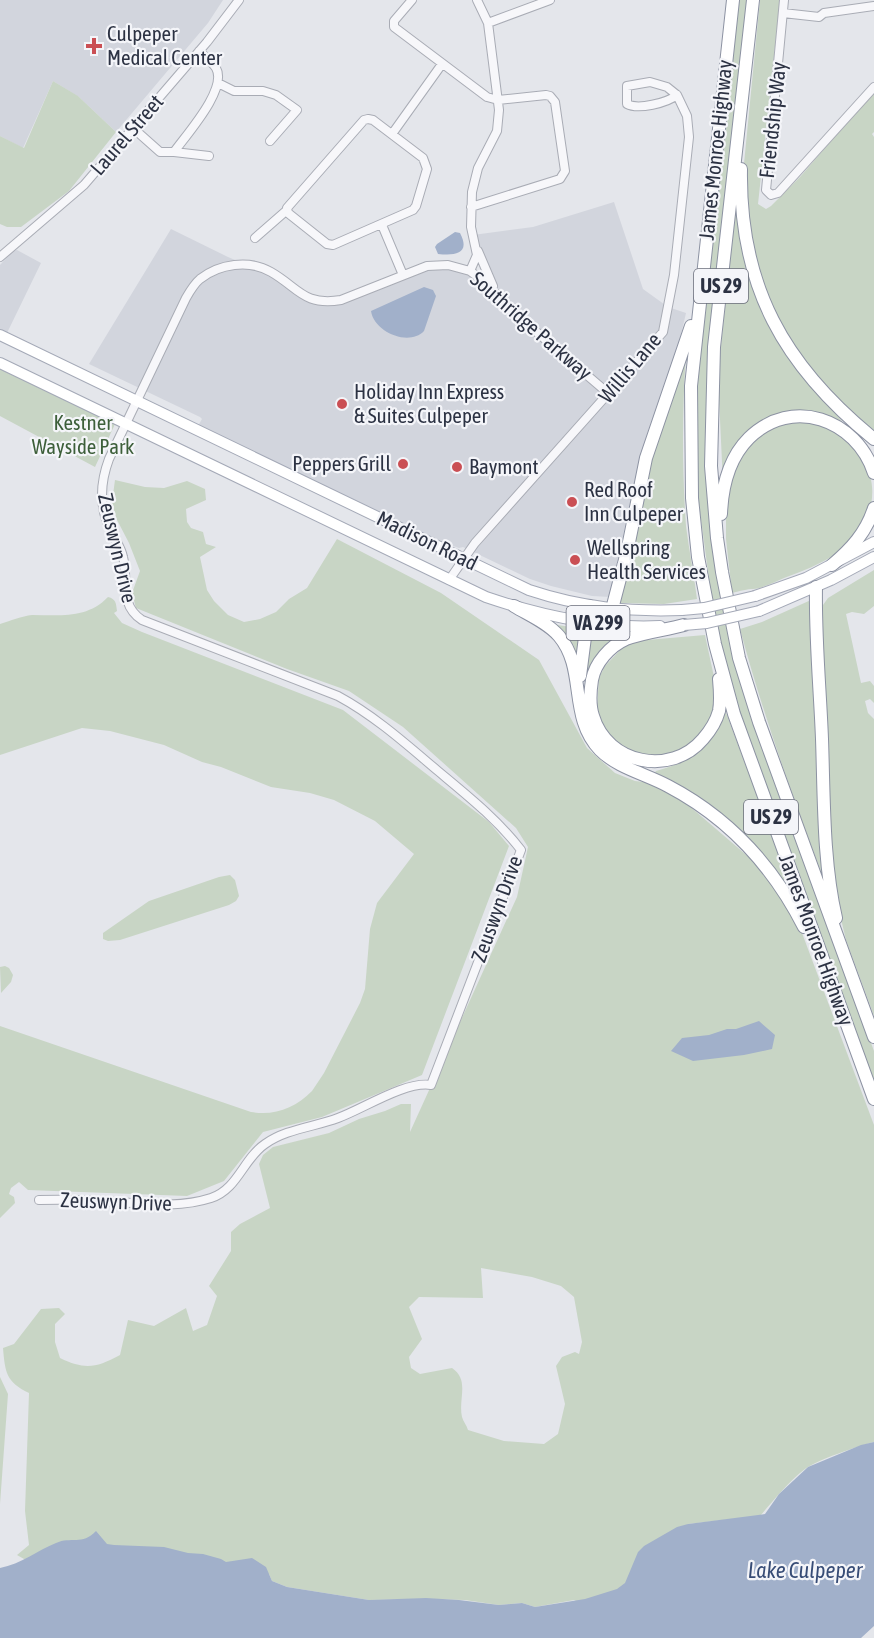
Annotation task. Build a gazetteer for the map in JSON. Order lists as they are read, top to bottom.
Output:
{
  "streets": {
    "highway": ["James Monroe Highway", "US 29"],
    "main road": ["Madison Road", "VA 299"],
    "street": [
      "Friendship Way",
      "Laurel Street",
      "Southridge Parkway",
      "Willis Lane",
      "Zeuswyn Drive"
    ]
  },
  "crossings": [
    ["Southridge Parkway", "Willis Lane"],
    ["Southridge Parkway", "Madison Road"],
    ["Southridge Parkway", "Zeuswyn Drive"],
    ["Willis Lane", "Madison Road"],
    ["Madison Road", "Zeuswyn Drive"]
  ],
  "water": ["Lake Culpeper"],
  "parks": ["Kestner Wayside Park"],
  "places": {
    "health": ["Culpeper Medical Center"],
    "other": [
      "Holiday Inn Express & Suites Culpeper",
      "Peppers Grill",
      "Baymont",
      "Red Roof Inn Culpeper",
      "Wellspring Health Services"
    ]
  }
}
